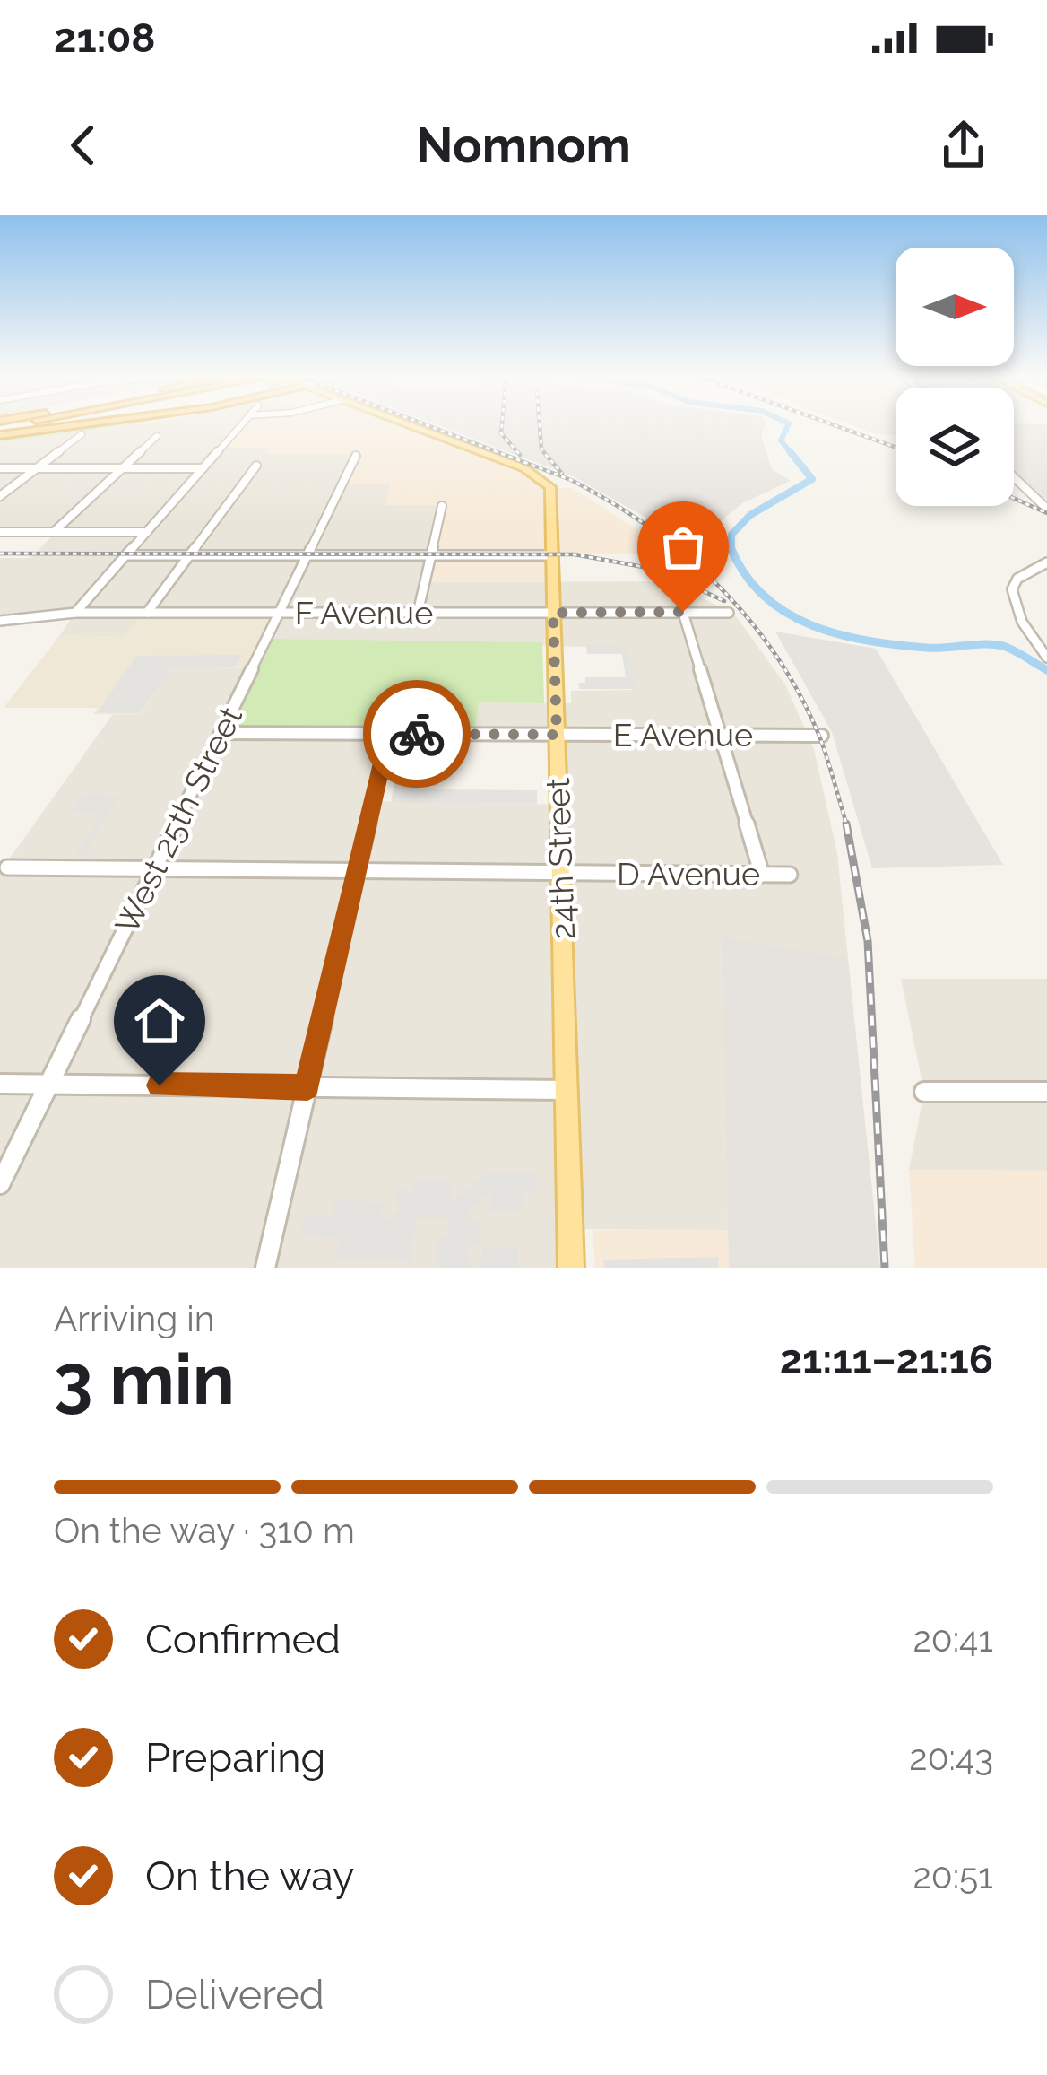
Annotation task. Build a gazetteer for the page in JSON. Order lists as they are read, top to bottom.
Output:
{
  "streets": {
    "main road": ["24th Street"],
    "street": [
      "F Avenue",
      "E Avenue",
      "West 25th Street",
      "D Avenue"
    ]
  },
  "crossings": [
    ["F Avenue", "West 25th Street"],
    ["F Avenue", "24th Street"],
    ["E Avenue", "West 25th Street"],
    ["E Avenue", "24th Street"],
    ["West 25th Street", "D Avenue"],
    ["24th Street", "D Avenue"]
  ],
  "north": "right",
  "page": {
    "status": "21:08",
    "header": "Nomnom",
    "heading": ["3 min", "Arriving in", "21:11–21:16"],
    "bar": "On the way · 310 m",
    "list": [
      ["Confirmed", "20:41"],
      ["Preparing", "20:43"],
      ["On the way", "20:51"],
      "Delivered"
    ]
  }
}
